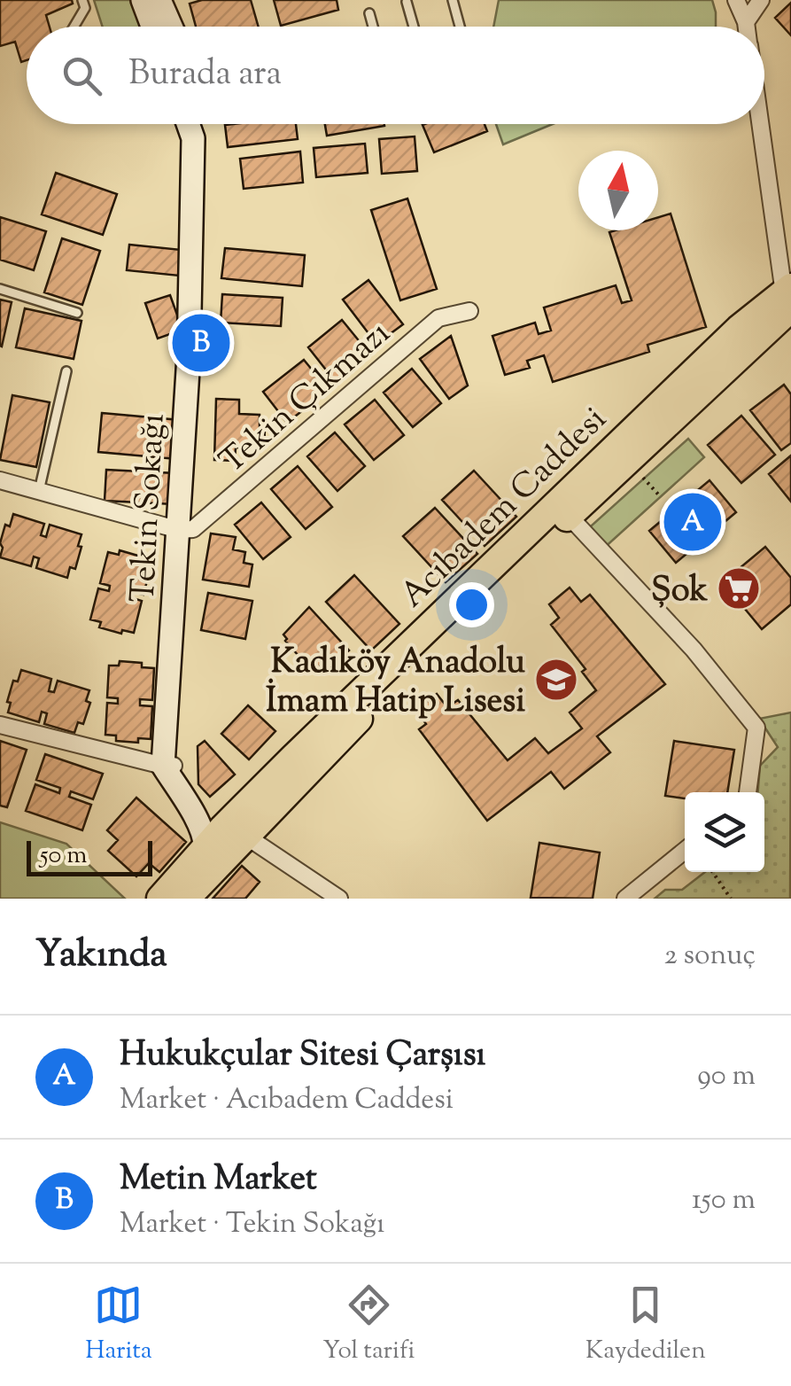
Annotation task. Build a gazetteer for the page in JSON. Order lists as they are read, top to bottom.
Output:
{
  "streets": {
    "main road": ["Acıbadem Caddesi"],
    "street": ["Tekin Çıkmazı", "Tekin Sokağı"]
  },
  "crossings": [
    ["Tekin Çıkmazı", "Tekin Sokağı"]
  ],
  "places": {
    "supermarket": ["Şok"],
    "school or university": ["Kadıköy Anadolu İmam Hatip Lisesi"]
  },
  "scale_bar": "50 m",
  "north": "top",
  "page": {
    "search": "Burada ara",
    "pins": ["B", "A"],
    "scale": "50 m",
    "heading": ["Yakında", "2 sonuç"],
    "list": [
      {
        "mark": "A",
        "name": "Hukukçular Sitesi Çarşısı",
        "note": "Market · Acıbadem Caddesi",
        "value": "90 m"
      },
      {
        "mark": "B",
        "name": "Metin Market",
        "note": "Market · Tekin Sokağı",
        "value": "150 m"
      }
    ],
    "nav": ["Harita", "Yol tarifi", "Kaydedilen"]
  }
}
